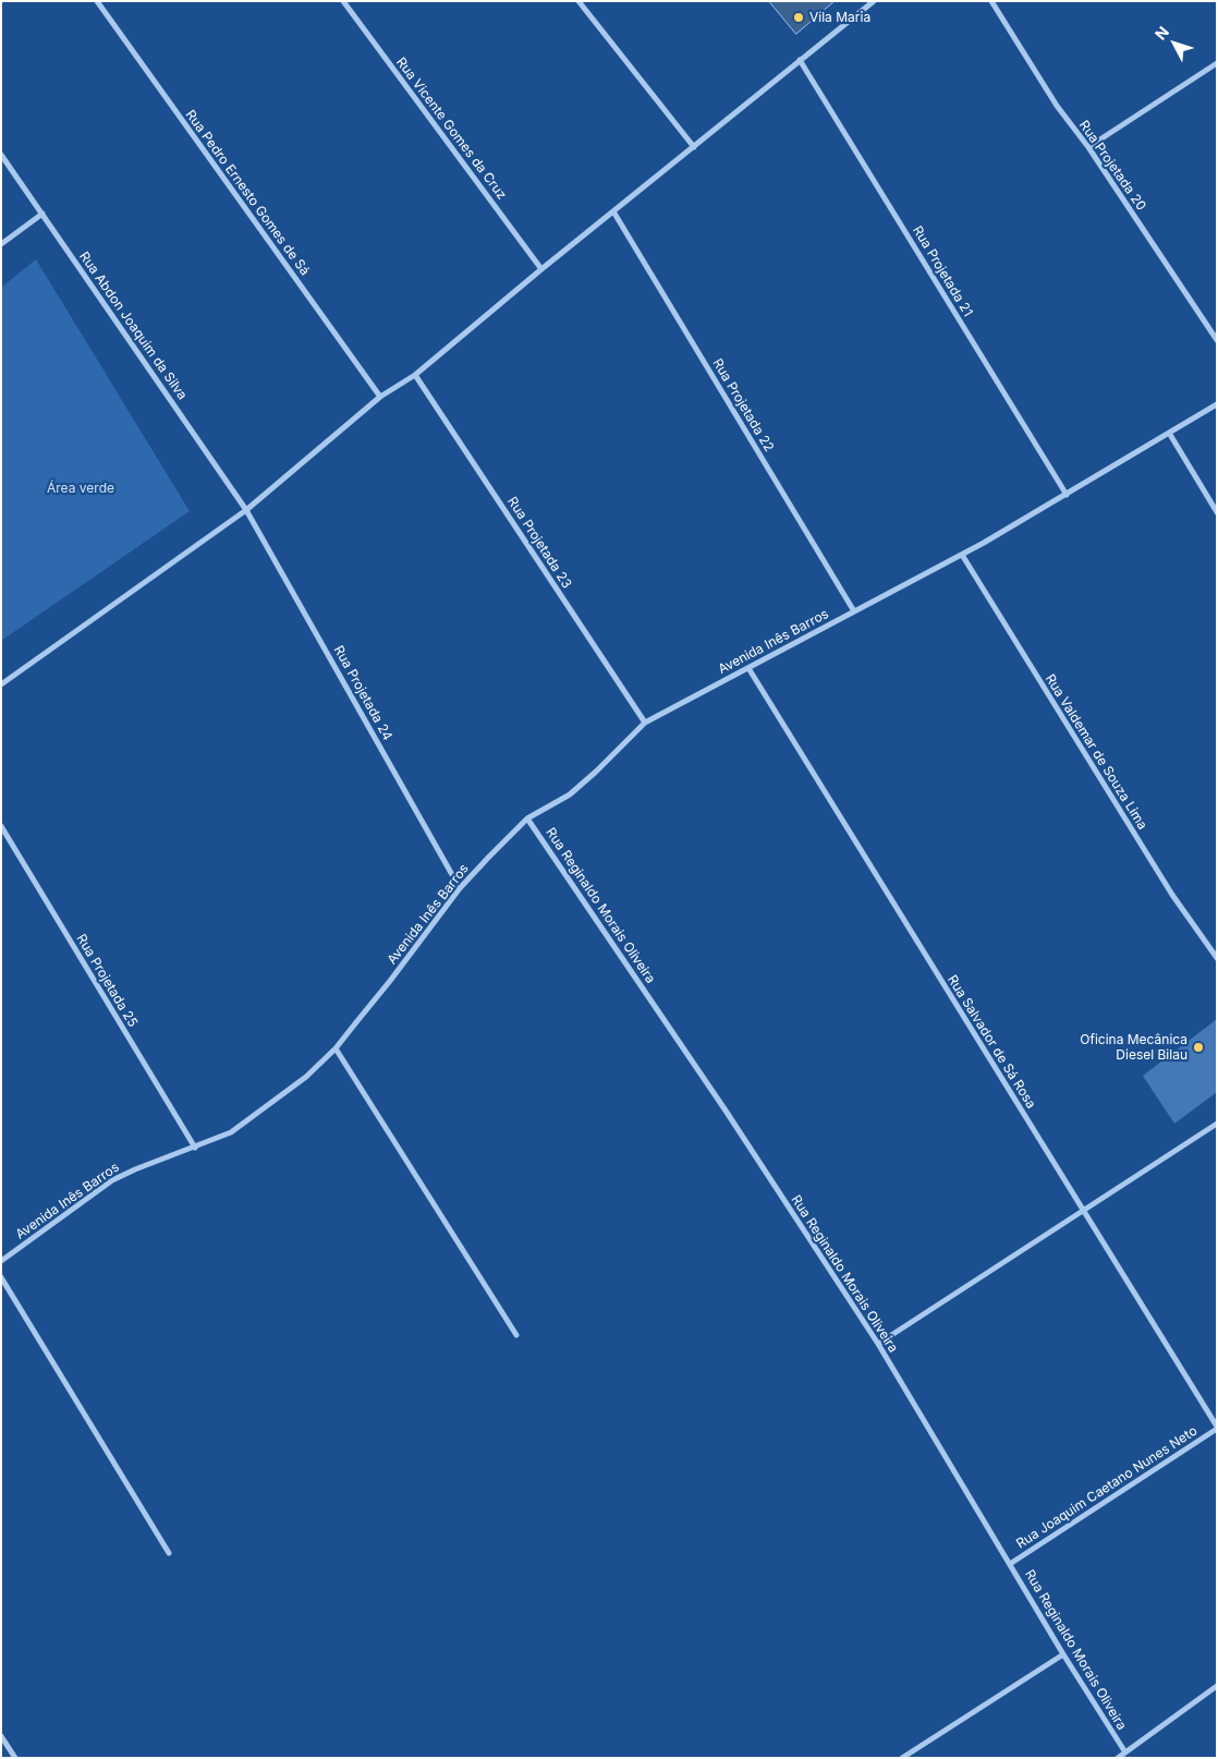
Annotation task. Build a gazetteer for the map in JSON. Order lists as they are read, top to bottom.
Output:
{
  "streets": {
    "street": [
      "Rua Vicente Gomes da Cruz",
      "Rua Projetada 20",
      "Rua Pedro Ernesto Gomes de Sá",
      "Rua Projetada 21",
      "Rua Abdon Joaquim da Silva",
      "Rua Projetada 22",
      "Rua Projetada 23",
      "Avenida Inês Barros",
      "Rua Projetada 24",
      "Rua Valdemar de Souza Lima",
      "Rua Reginaldo Morais Oliveira",
      "Rua Projetada 25",
      "Rua Salvador de Sá Rosa",
      "Rua Joaquim Caetano Nunes Neto"
    ]
  },
  "crossings": [
    ["Rua Projetada 21", "Avenida Inês Barros"],
    ["Rua Abdon Joaquim da Silva", "Rua Projetada 24"],
    ["Rua Projetada 22", "Avenida Inês Barros"],
    ["Rua Projetada 23", "Avenida Inês Barros"],
    ["Avenida Inês Barros", "Rua Projetada 24"],
    ["Avenida Inês Barros", "Rua Valdemar de Souza Lima"],
    ["Avenida Inês Barros", "Rua Reginaldo Morais Oliveira"],
    ["Avenida Inês Barros", "Rua Projetada 25"],
    ["Avenida Inês Barros", "Rua Salvador de Sá Rosa"],
    ["Rua Reginaldo Morais Oliveira", "Rua Joaquim Caetano Nunes Neto"],
    ["Rua Salvador de Sá Rosa", "Rua Joaquim Caetano Nunes Neto"]
  ],
  "parks": ["Área verde"],
  "places": ["Vila Maria", "Oficina Mecânica Diesel Bilau"],
  "north": "top left"
}
